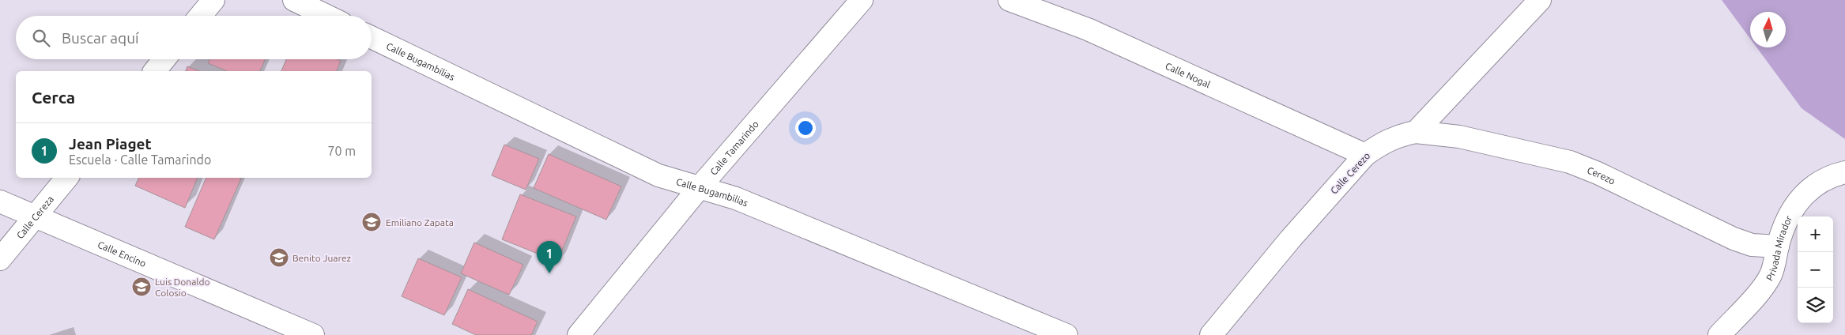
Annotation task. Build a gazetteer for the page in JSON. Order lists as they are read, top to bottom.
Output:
{
  "streets": {
    "street": [
      "Calle Bugambilias",
      "Calle Nogal",
      "Calle Tamarindo",
      "Calle Cerezo",
      "Cerezo",
      "Calle Cereza",
      "Privada Mirador",
      "Calle Encino"
    ]
  },
  "crossings": [
    ["Calle Bugambilias", "Calle Tamarindo"],
    ["Calle Nogal", "Calle Cerezo"],
    ["Calle Cerezo", "Cerezo"],
    ["Cerezo", "Privada Mirador"],
    ["Calle Cereza", "Calle Encino"]
  ],
  "places": {
    "school or university": ["Emiliano Zapata", "Benito Juarez", "Luis Donaldo Colosio"]
  },
  "north": "top",
  "page": {
    "search": "Buscar aquí",
    "heading": "Cerca",
    "list": [
      {
        "mark": "1",
        "name": "Jean Piaget",
        "note": "Escuela · Calle Tamarindo",
        "value": "70 m"
      }
    ],
    "map_buttons": ["+", "−"],
    "pins": "1"
  }
}
